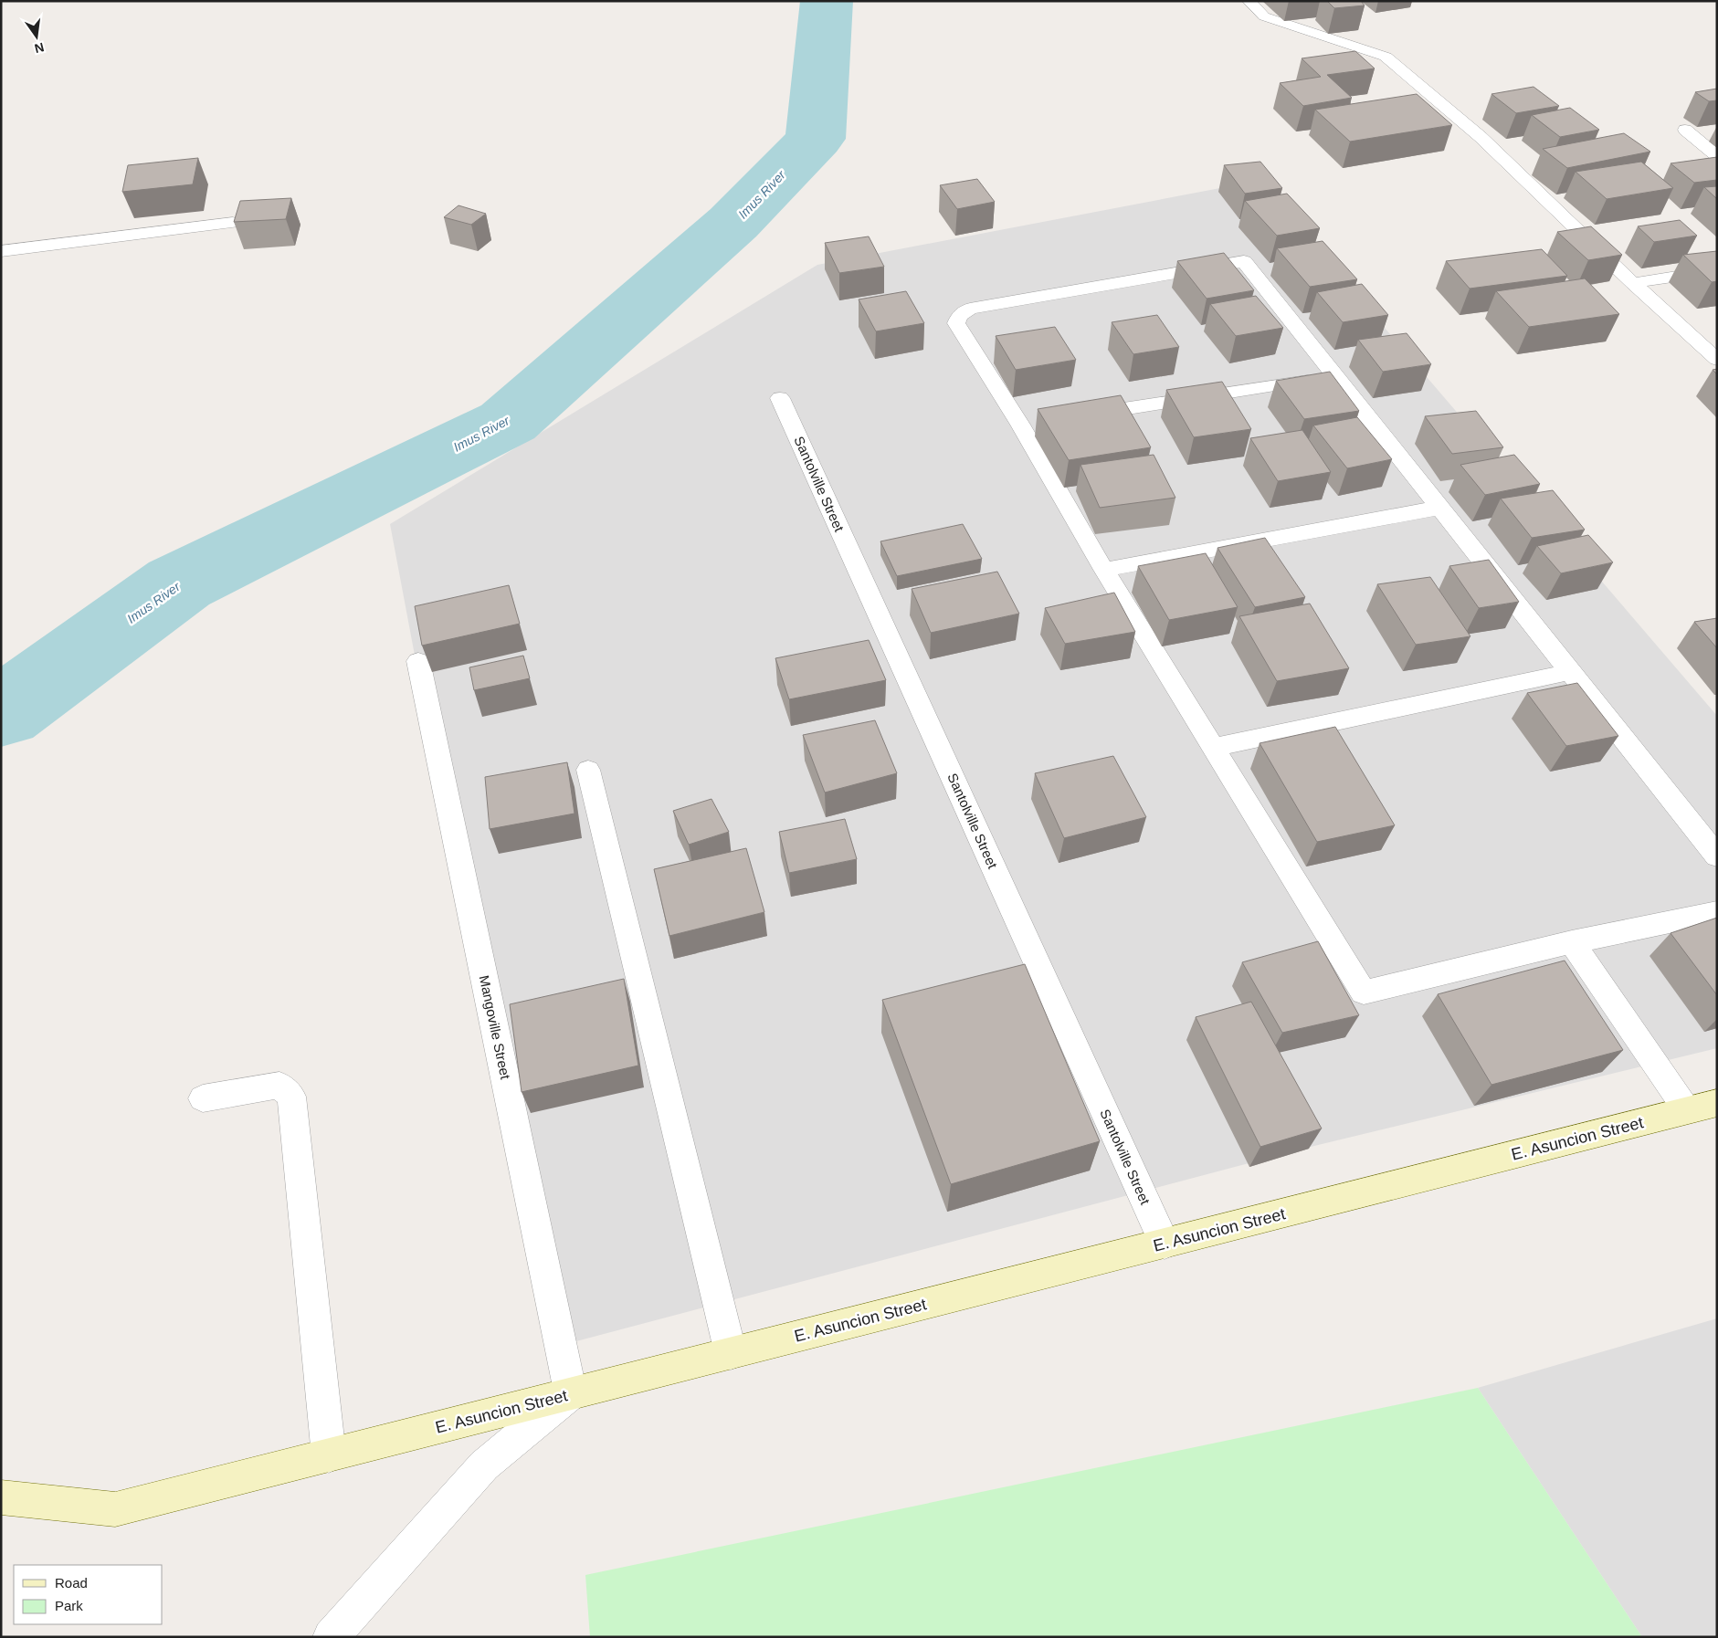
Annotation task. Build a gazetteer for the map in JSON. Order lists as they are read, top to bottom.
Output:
{
  "streets": {
    "main road": ["E. Asuncion Street"],
    "street": ["Santolville Street", "Mangoville Street"]
  },
  "crossings": [
    ["Santolville Street", "E. Asuncion Street"],
    ["Mangoville Street", "E. Asuncion Street"]
  ],
  "water": ["Imus River"],
  "legend": ["Road", "Park"],
  "north": "bottom"
}
